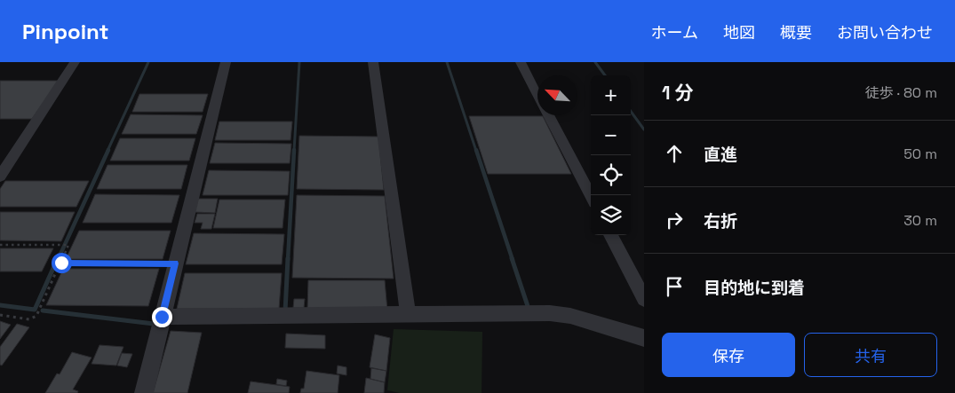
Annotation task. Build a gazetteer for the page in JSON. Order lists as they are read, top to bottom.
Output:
{
  "north": "top left",
  "page": {
    "header": "Pinpoint",
    "nav": [
      "ホーム",
      "地図",
      "概要",
      "お問い合わせ"
    ],
    "heading": ["1 分", "徒歩 · 80 m"],
    "map_buttons": ["+", "−"],
    "list": [
      ["直進", "50 m"],
      ["右折", "30 m"],
      "目的地に到着"
    ],
    "buttons": ["保存", "共有"]
  }
}
